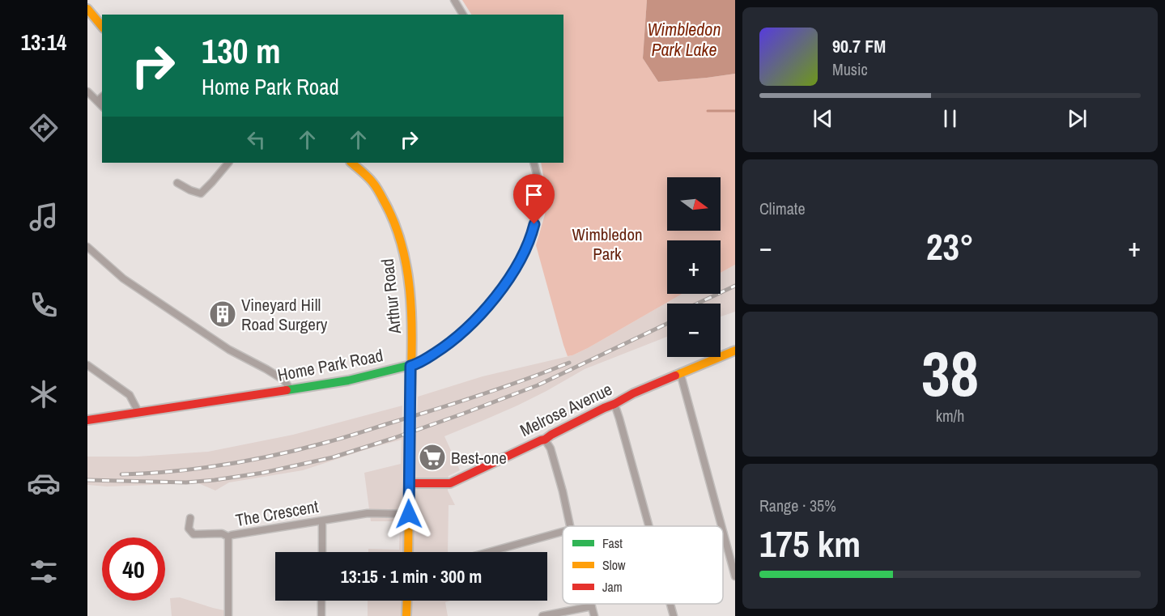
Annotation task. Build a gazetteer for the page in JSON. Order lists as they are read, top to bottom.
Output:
{
  "streets": {
    "street": [
      "Arthur Road",
      "Home Park Road",
      "Melrose Avenue",
      "The Crescent"
    ]
  },
  "crossings": [
    ["Arthur Road", "Home Park Road"],
    ["Arthur Road", "Melrose Avenue"],
    ["Arthur Road", "The Crescent"]
  ],
  "water": ["Wimbledon Park Lake"],
  "parks": ["Wimbledon Park"],
  "places": {
    "building": ["Vineyard Hill Road Surgery"],
    "supermarket": ["Best-one"]
  },
  "legend": ["Fast", "Slow", "Jam"],
  "north": "right",
  "page": {
    "tabs": "13:14",
    "turn": ["130 m", "Home Park Road"],
    "song": ["90.7 FM", "Music"],
    "tile": [
      "Climate",
      ["38", "km/h"],
      ["Range · 35%", "175 km"]
    ],
    "map_buttons": ["+", "−"],
    "heat": ["−", "23°", "+"],
    "limit": "40",
    "trip": "13:15 · 1 min · 300 m"
  }
}
